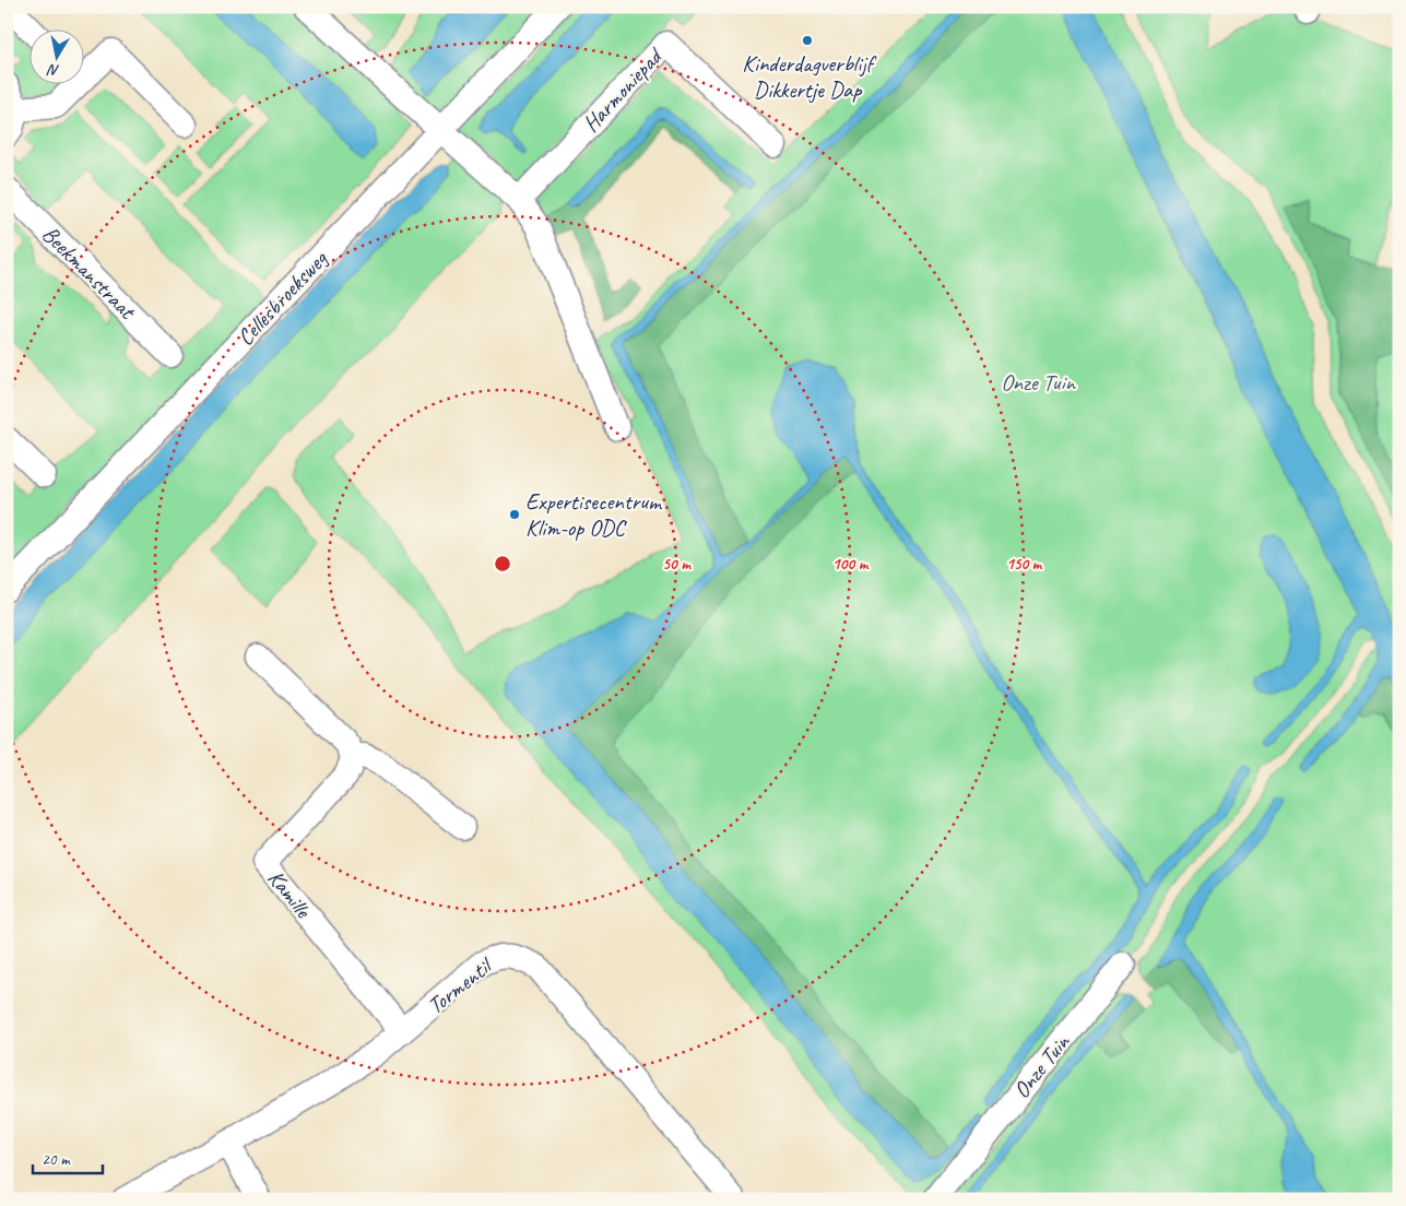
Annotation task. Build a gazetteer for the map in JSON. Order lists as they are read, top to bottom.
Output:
{
  "streets": {
    "street": [
      "Harmoniepad",
      "Beekmanstraat",
      "Cellesbroeksweg",
      "Kamille",
      "Tormentil",
      "Onze Tuin"
    ]
  },
  "crossings": [
    ["Kamille", "Tormentil"]
  ],
  "parks": ["Onze Tuin"],
  "places": ["Kinderdagverblijf Dikkertje Dap", "Expertisecentrum Klim-op ODC"],
  "scale_bar": "20 m",
  "north": "bottom",
  "rings": ["50 m", "100 m", "150 m"]
}
